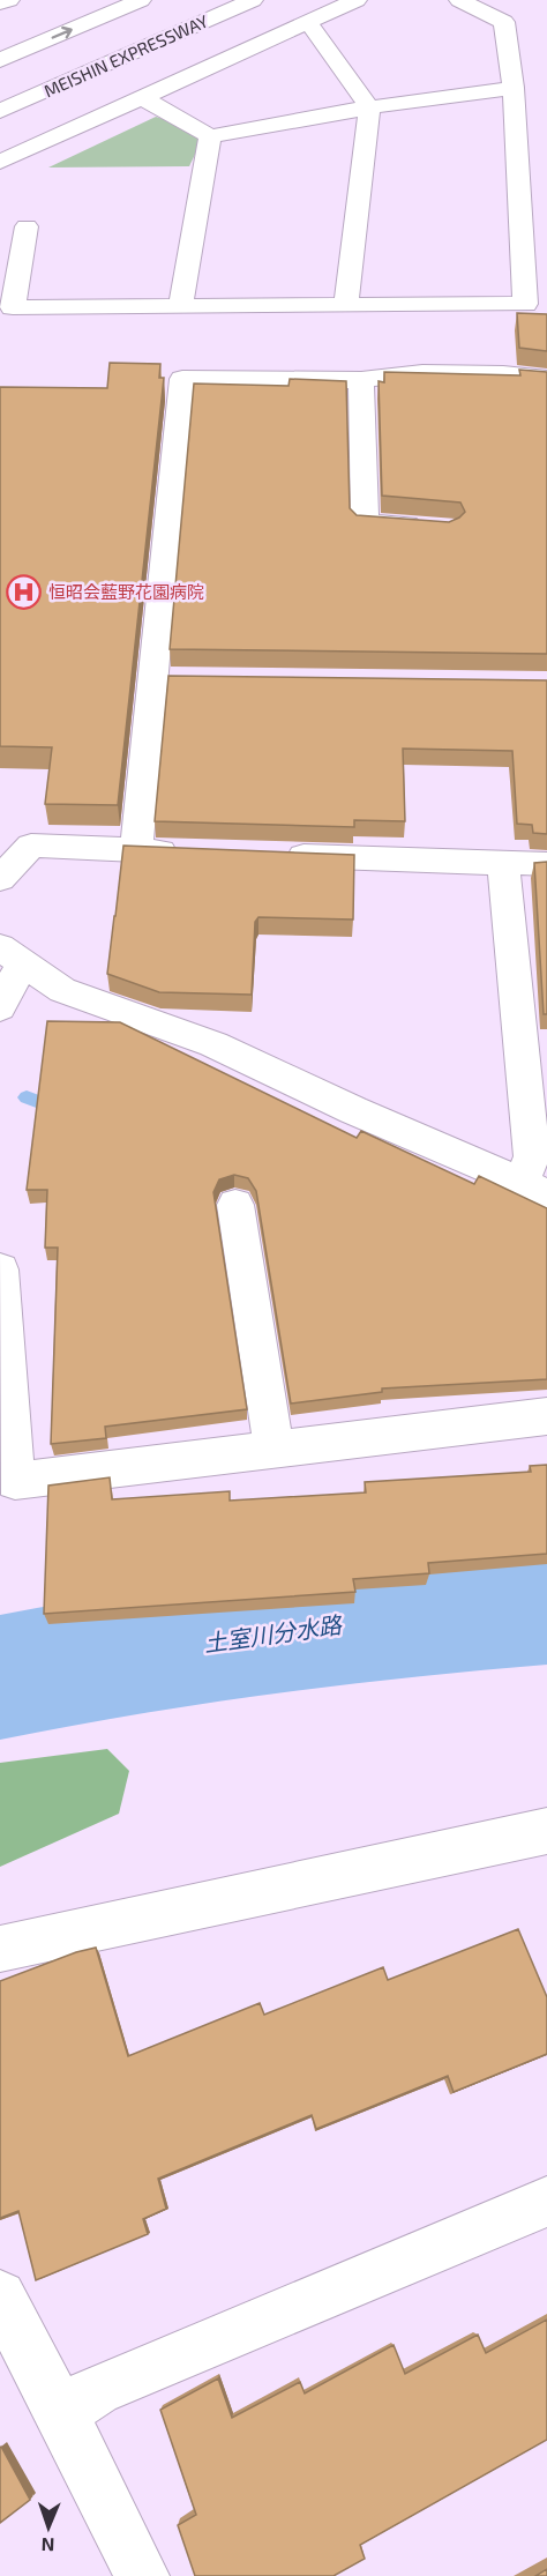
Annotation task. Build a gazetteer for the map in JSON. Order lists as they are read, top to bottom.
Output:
{
  "streets": {
    "main road": ["MEISHIN EXPRESSWAY"]
  },
  "water": ["土室川分水路"],
  "places": {
    "hospital": ["恒昭会藍野花園病院"]
  },
  "north": "bottom"
}
